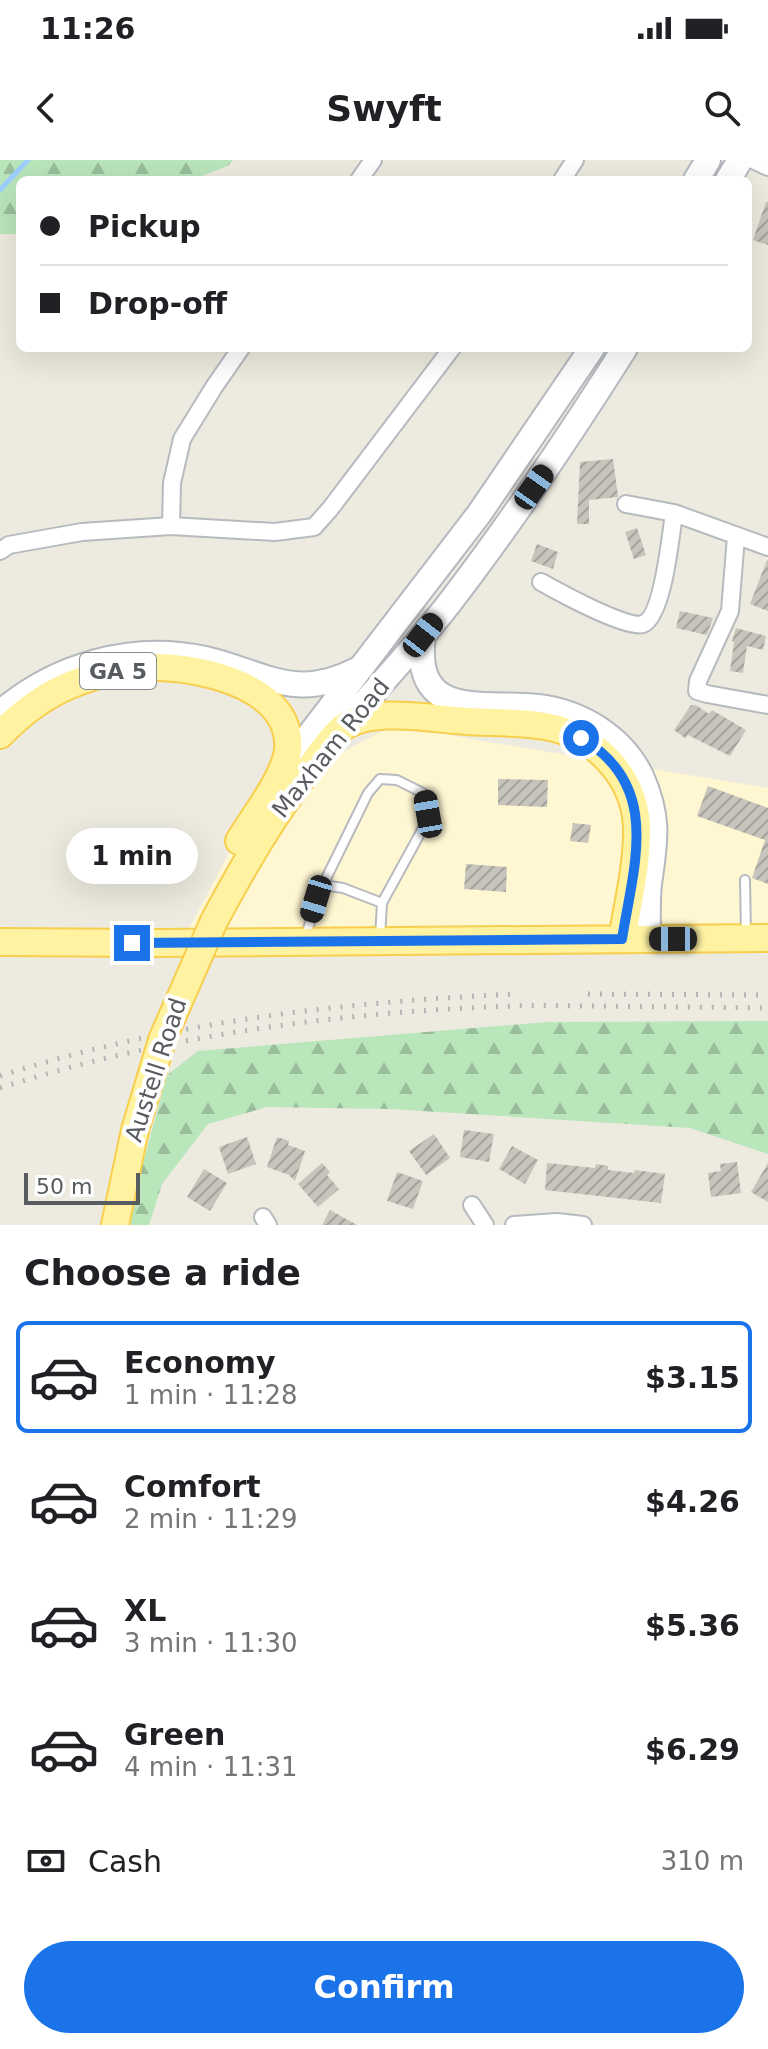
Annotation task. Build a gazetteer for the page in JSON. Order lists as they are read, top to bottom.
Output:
{
  "streets": {
    "main road": ["GA 5", "Maxham Road", "Austell Road"]
  },
  "crossings": [
    ["GA 5", "Maxham Road"],
    ["Maxham Road", "Austell Road"]
  ],
  "scale_bar": "50 m",
  "page": {
    "status": "11:26",
    "header": "Swyft",
    "banner": ["Pickup", "Drop-off"],
    "bubble": "1 min",
    "scale": "50 m",
    "heading": "Choose a ride",
    "list": [
      {
        "name": "Economy",
        "note": "1 min · 11:28",
        "value": "$3.15"
      },
      {
        "name": "Comfort",
        "note": "2 min · 11:29",
        "value": "$4.26"
      },
      {
        "name": "XL",
        "note": "3 min · 11:30",
        "value": "$5.36"
      },
      {
        "name": "Green",
        "note": "4 min · 11:31",
        "value": "$6.29"
      }
    ],
    "pay": ["Cash", "310 m"],
    "buttons": "Confirm"
  }
}
